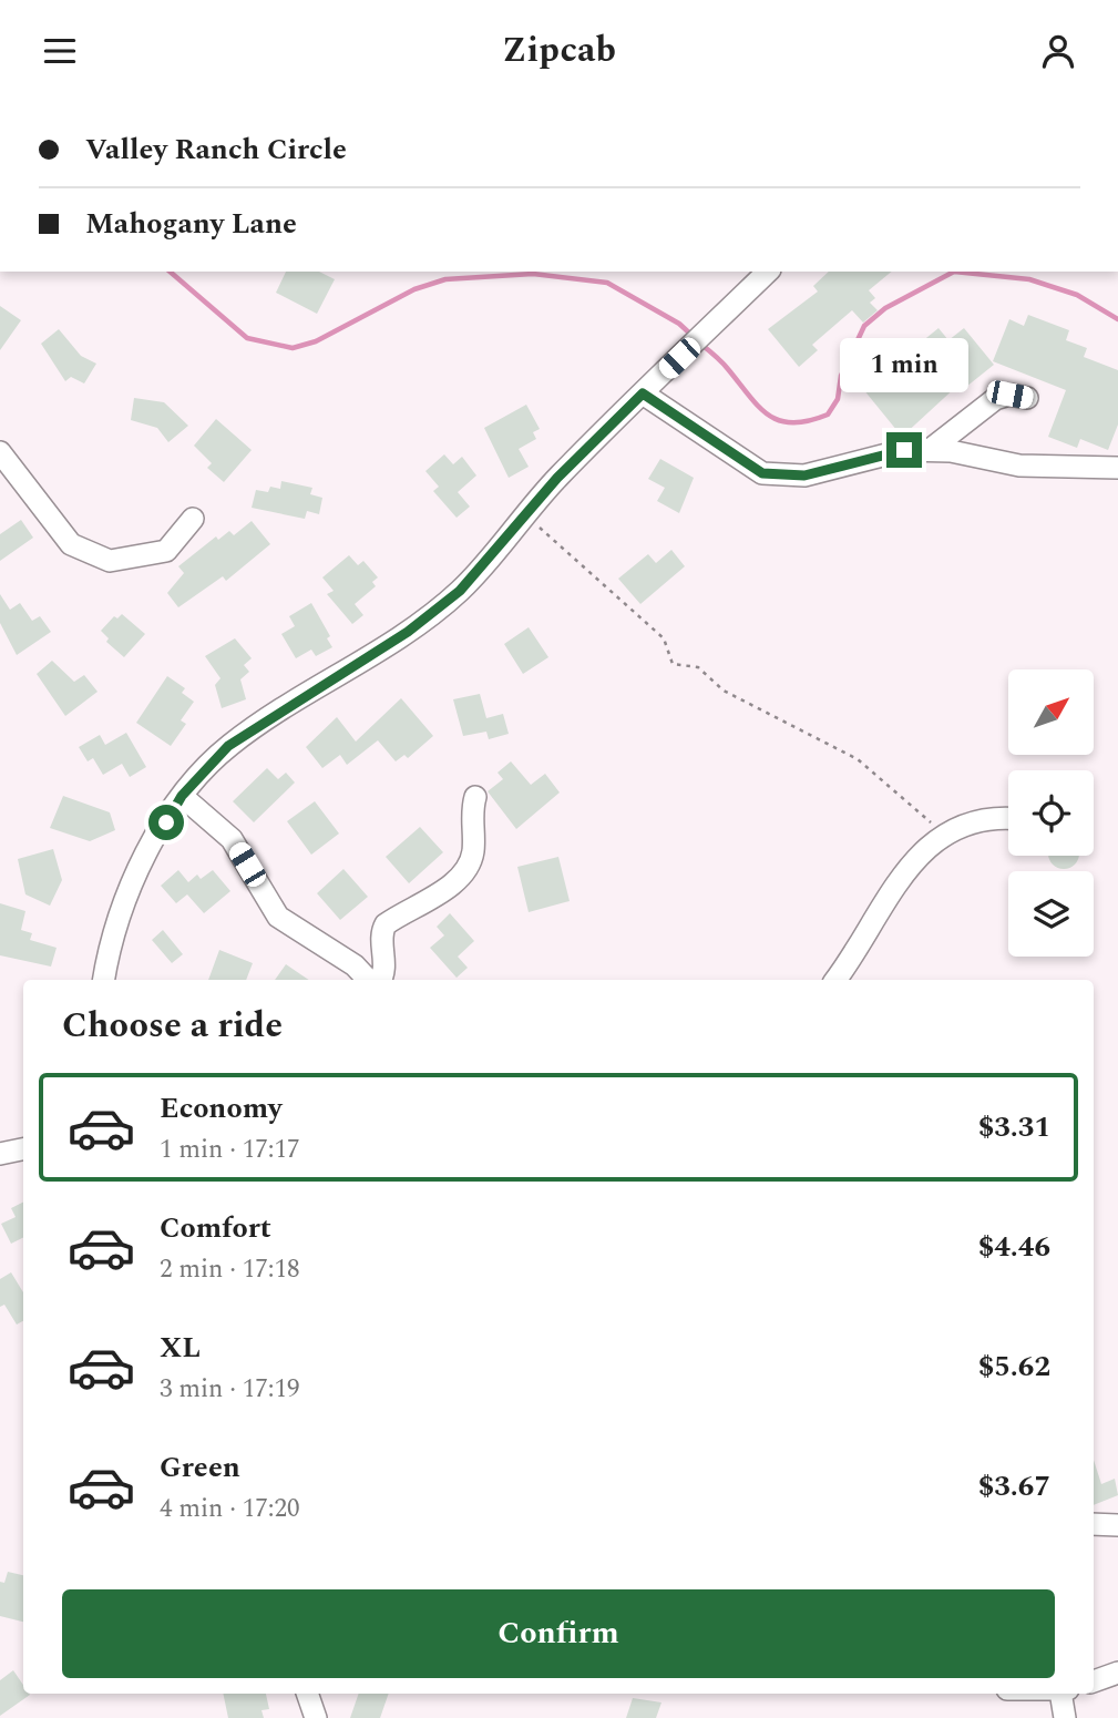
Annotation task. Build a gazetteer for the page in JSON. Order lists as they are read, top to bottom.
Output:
{
  "north": "top right",
  "page": {
    "header": "Zipcab",
    "banner": ["Valley Ranch Circle", "Mahogany Lane"],
    "bubble": "1 min",
    "heading": "Choose a ride",
    "list": [
      {
        "name": "Economy",
        "note": "1 min · 17:17",
        "value": "$3.31"
      },
      {
        "name": "Comfort",
        "note": "2 min · 17:18",
        "value": "$4.46"
      },
      {
        "name": "XL",
        "note": "3 min · 17:19",
        "value": "$5.62"
      },
      {
        "name": "Green",
        "note": "4 min · 17:20",
        "value": "$3.67"
      }
    ],
    "buttons": "Confirm"
  }
}
